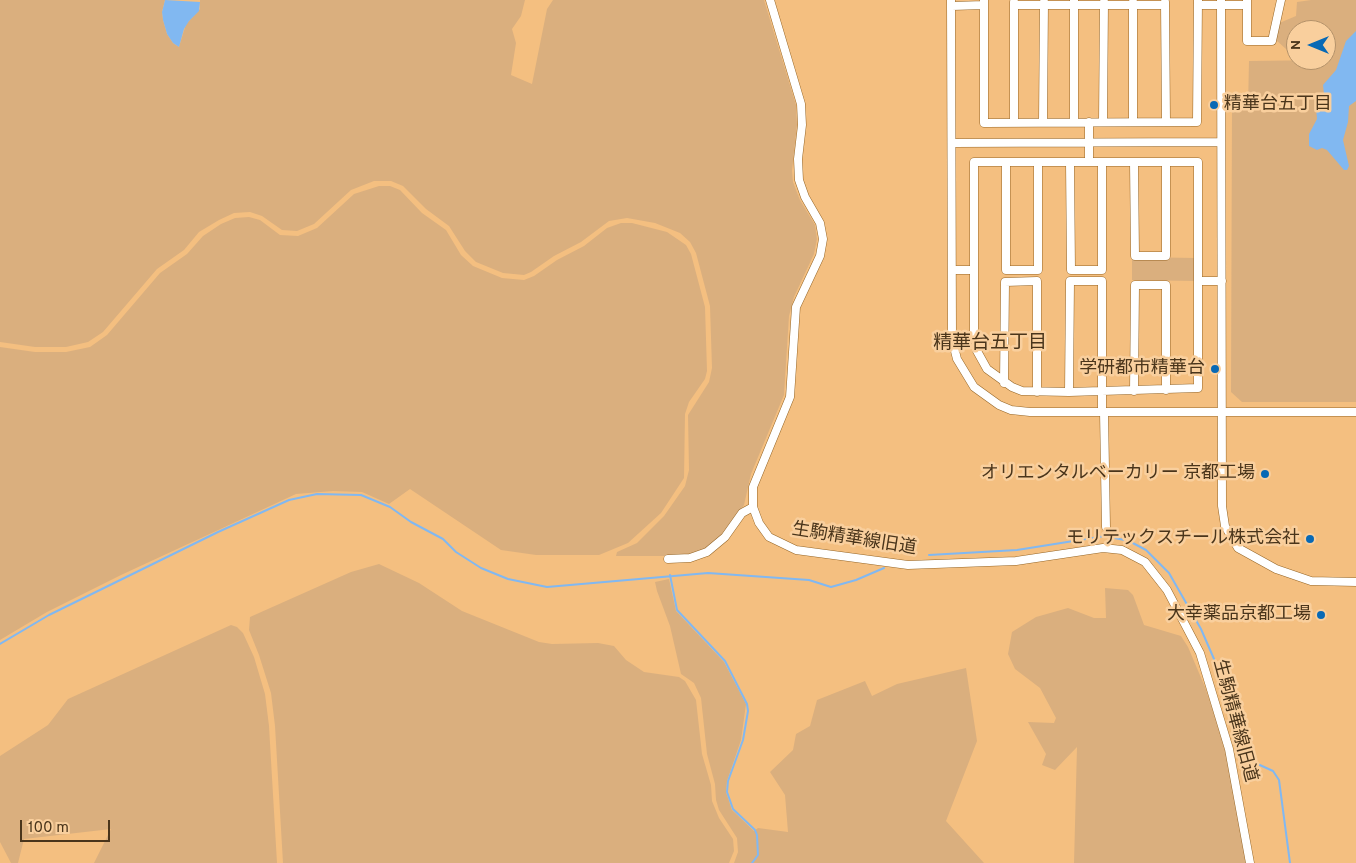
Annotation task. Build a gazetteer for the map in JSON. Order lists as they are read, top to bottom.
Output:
{
  "streets": {
    "street": ["生駒精華線旧道"]
  },
  "districts": ["精華台五丁目"],
  "places": [
    "精華台五丁目",
    "学研都市精華台",
    "オリエンタルベーカリー 京都工場",
    "モリテックスチール株式会社",
    "大幸薬品京都工場"
  ],
  "scale_bar": "100 m",
  "north": "left"
}
